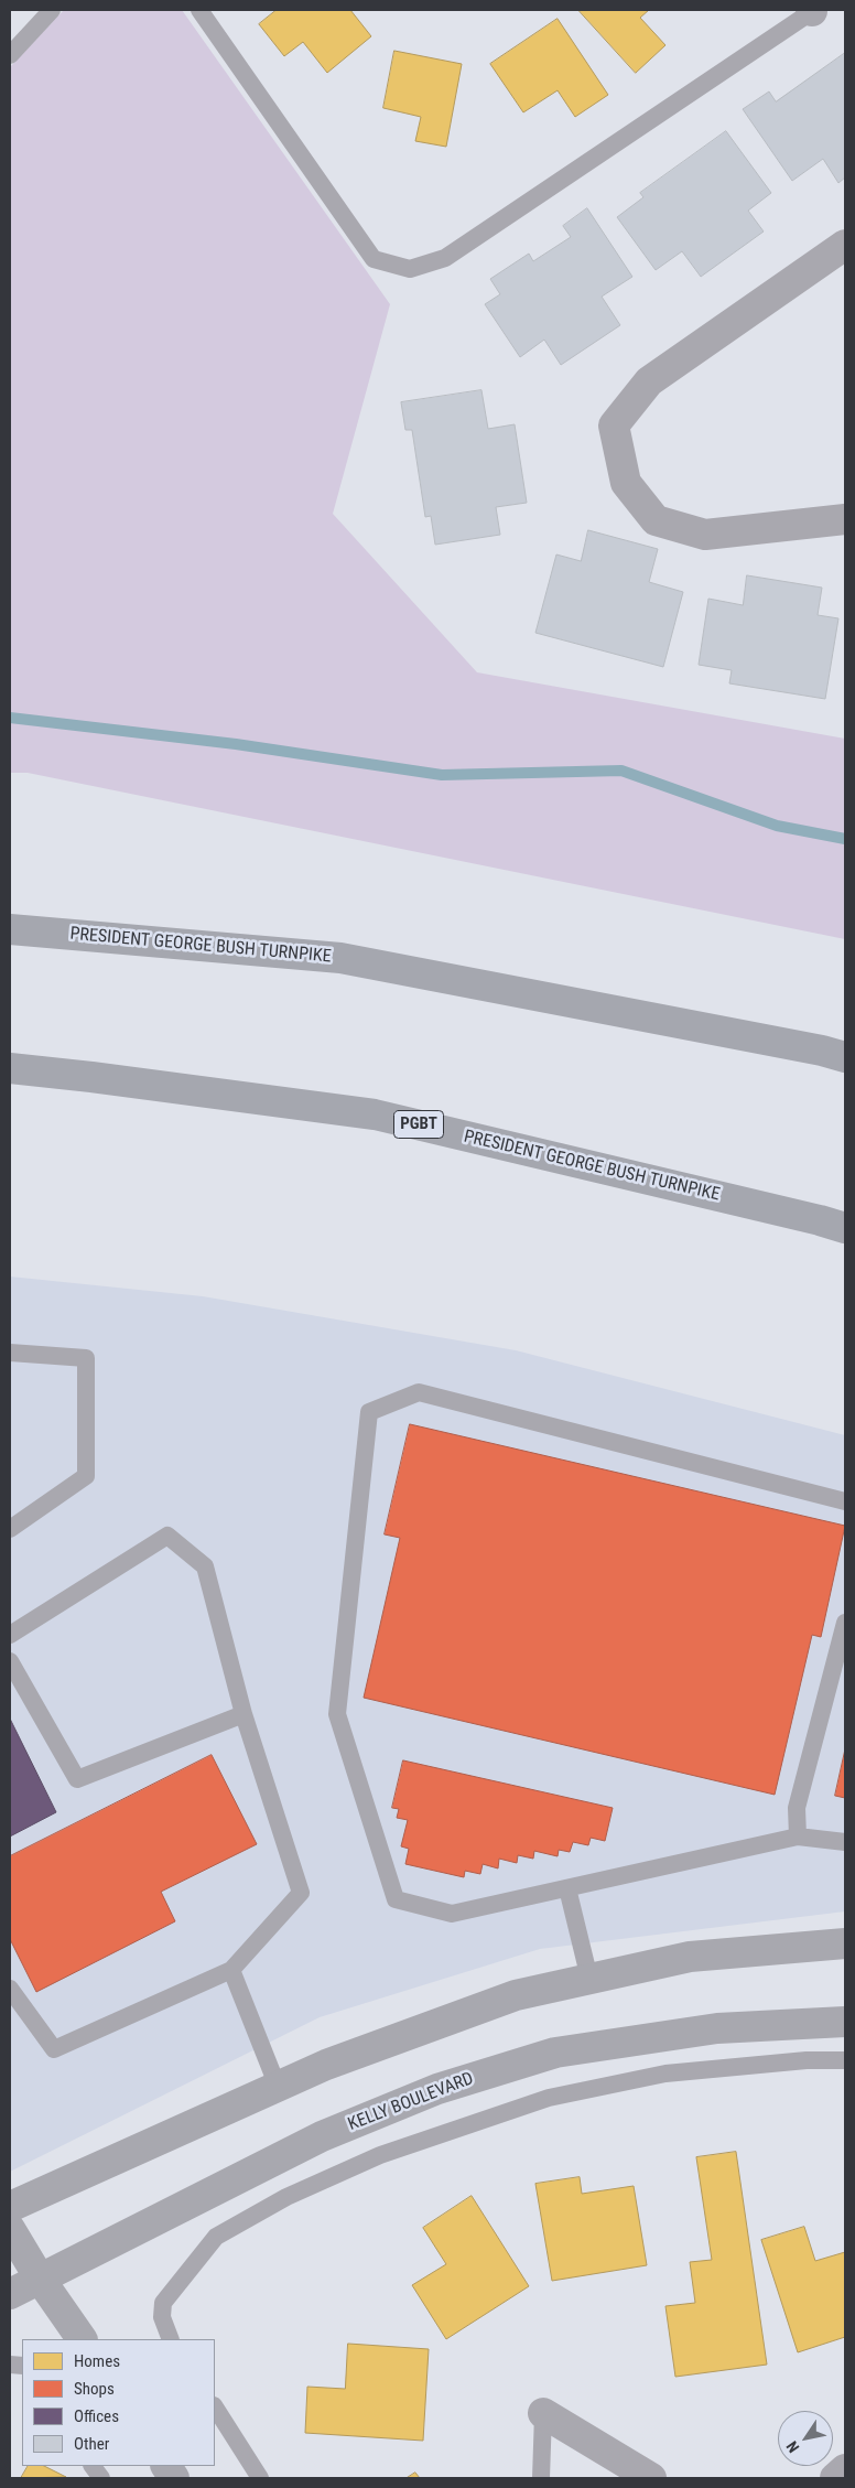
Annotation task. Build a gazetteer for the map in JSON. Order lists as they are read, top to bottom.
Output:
{
  "streets": {
    "highway": ["PRESIDENT GEORGE BUSH TURNPIKE", "PGBT"],
    "main road": ["KELLY BOULEVARD"]
  },
  "legend": [
    "Homes",
    "Shops",
    "Offices",
    "Other"
  ],
  "north": "bottom left"
}
